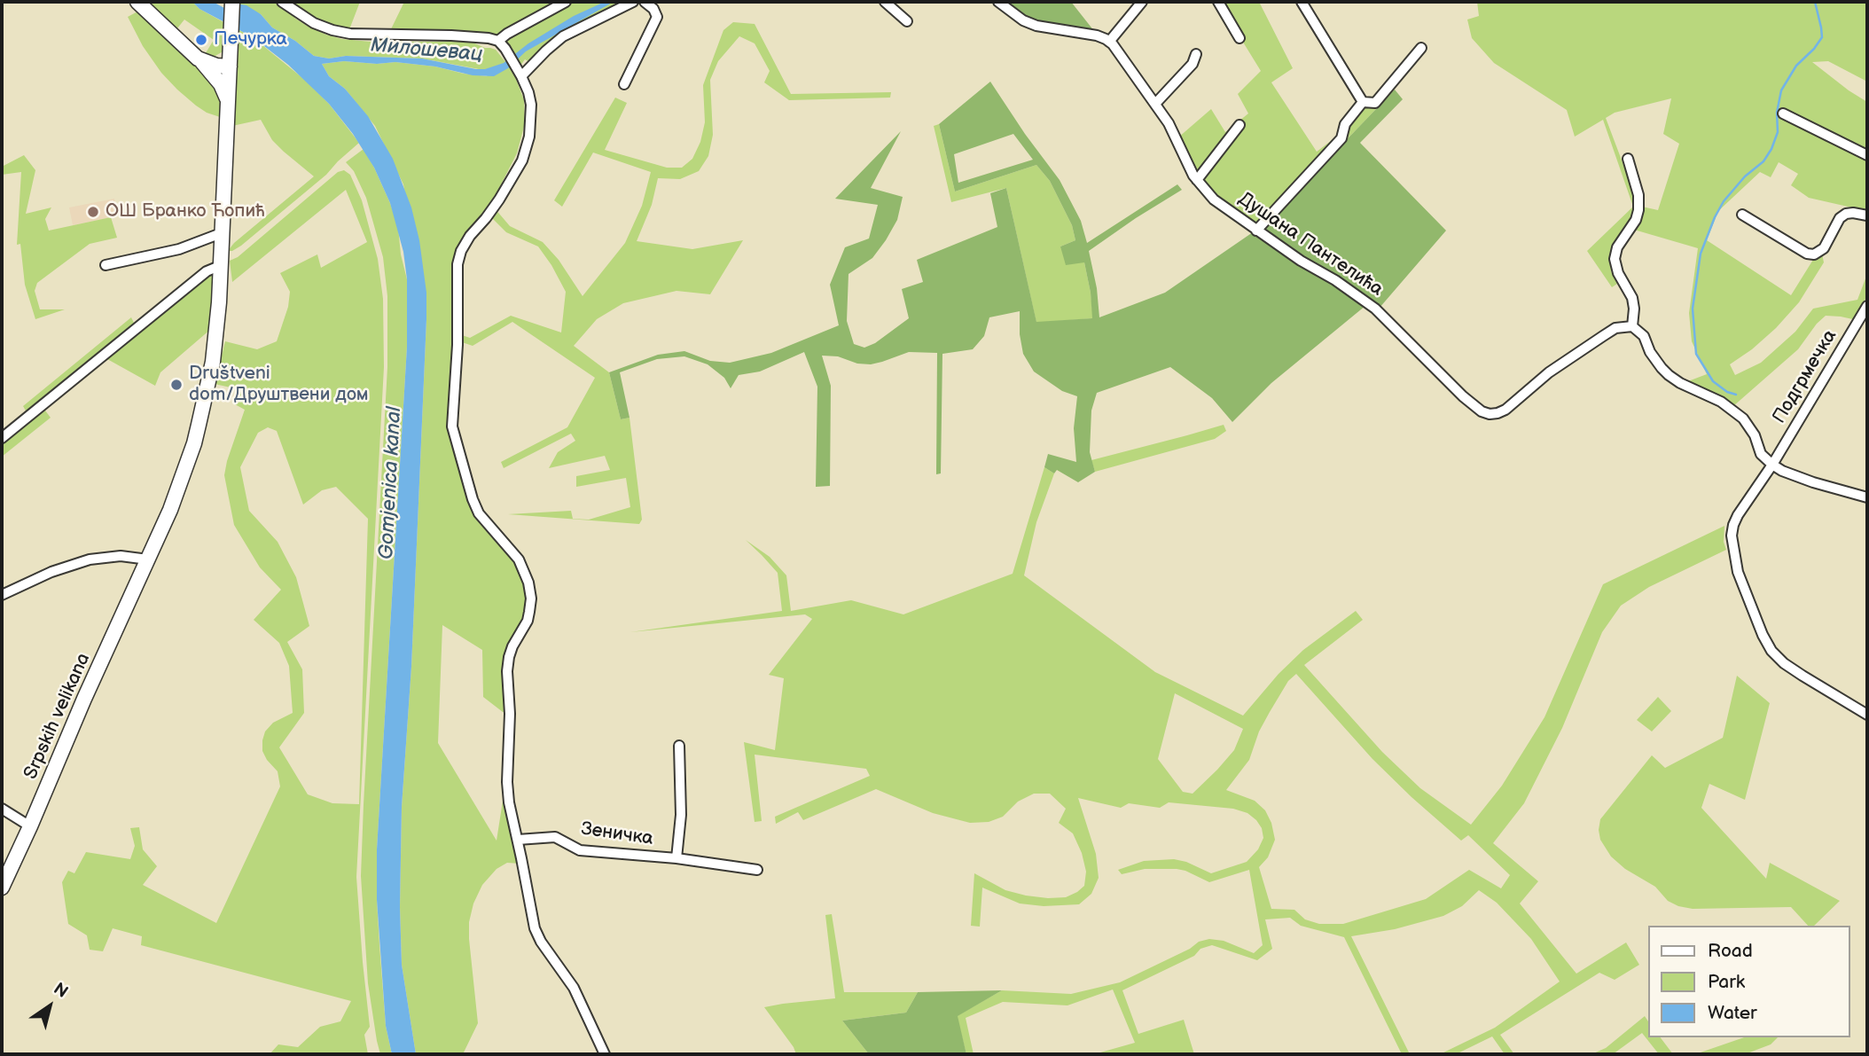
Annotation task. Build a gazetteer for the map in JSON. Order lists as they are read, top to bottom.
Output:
{
  "streets": {
    "main road": ["Srpskih velikana"],
    "street": ["Душана Пантелића", "Подгрмечка", "Зеничка"]
  },
  "water": ["Милошевац", "Gomjenica kanal"],
  "places": ["Печурка", "ОШ Бранко Ћопић", "Društveni dom/Друштвени дом"],
  "legend": ["Road", "Park", "Water"],
  "north": "top right"
}
